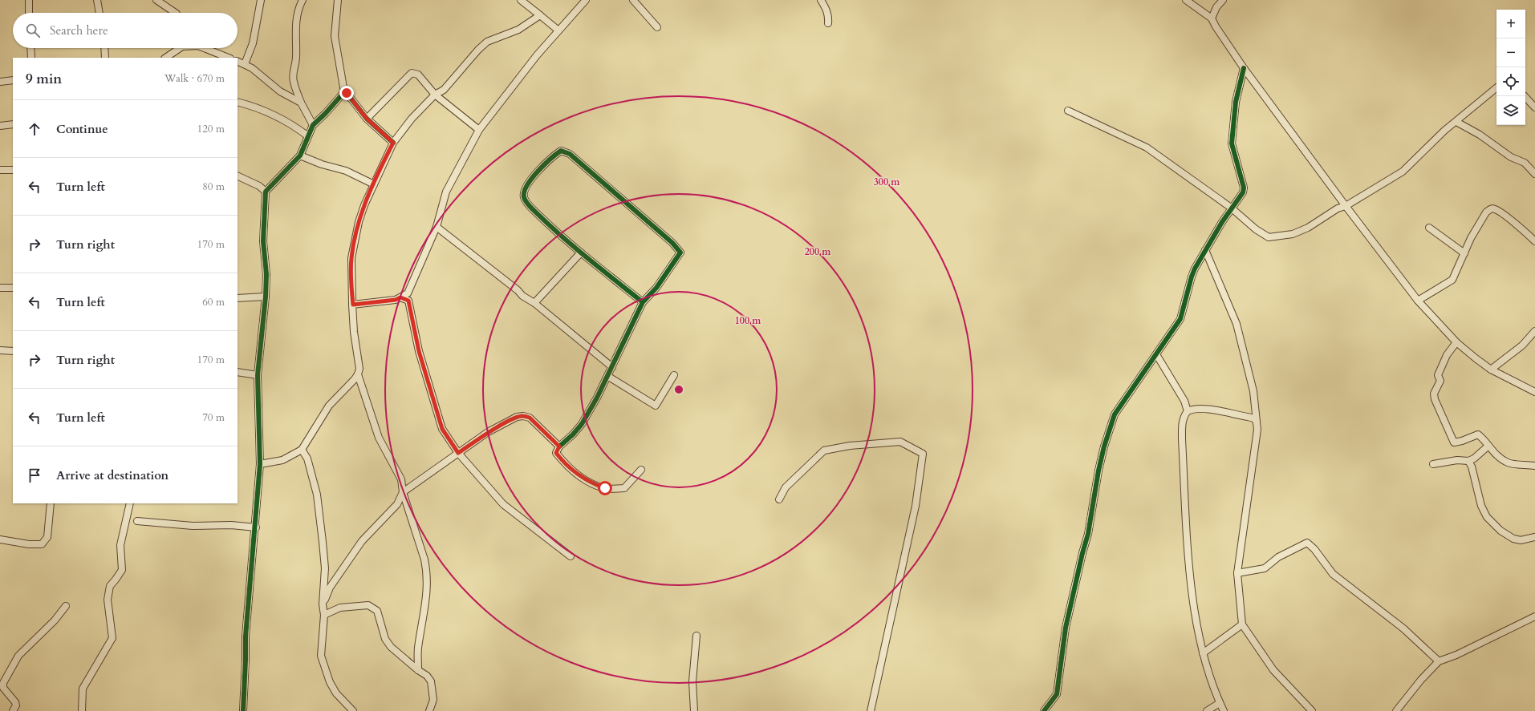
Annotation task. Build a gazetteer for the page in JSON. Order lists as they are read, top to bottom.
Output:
{
  "page": {
    "map_buttons": ["+", "−"],
    "search": "Search here",
    "heading": ["9 min", "Walk · 670 m"],
    "list": [
      ["Continue", "120 m"],
      ["Turn left", "80 m"],
      ["Turn right", "170 m"],
      ["Turn left", "60 m"],
      ["Turn right", "170 m"],
      ["Turn left", "70 m"],
      "Arrive at destination"
    ]
  },
  "rings": ["300 m", "200 m", "100 m"]
}
